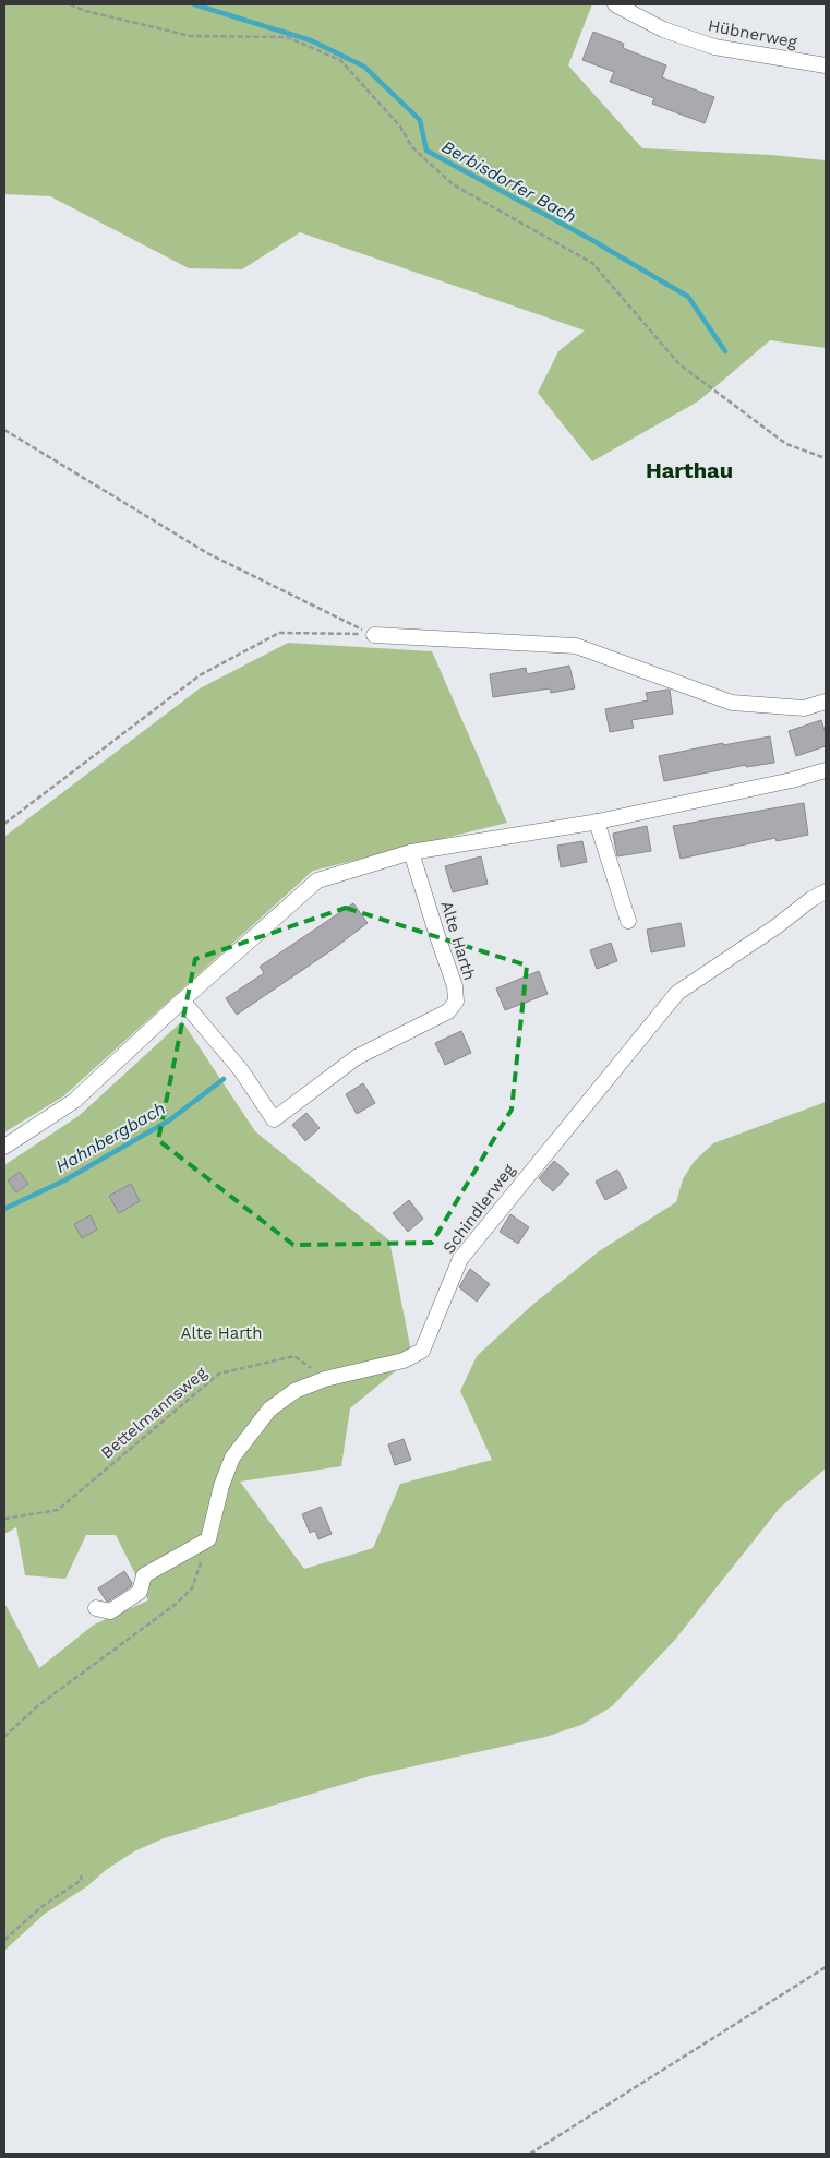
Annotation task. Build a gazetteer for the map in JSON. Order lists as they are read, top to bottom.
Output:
{
  "streets": {
    "street": ["Hübnerweg", "Alte Harth", "Schindlerweg"],
    "path": ["Bettelmannsweg"]
  },
  "crossings": [
    ["Schindlerweg", "Bettelmannsweg"]
  ],
  "districts": ["Harthau"],
  "water": ["Berbisdorfer Bach", "Hahnbergbach"],
  "parks": ["Alte Harth"]
}
